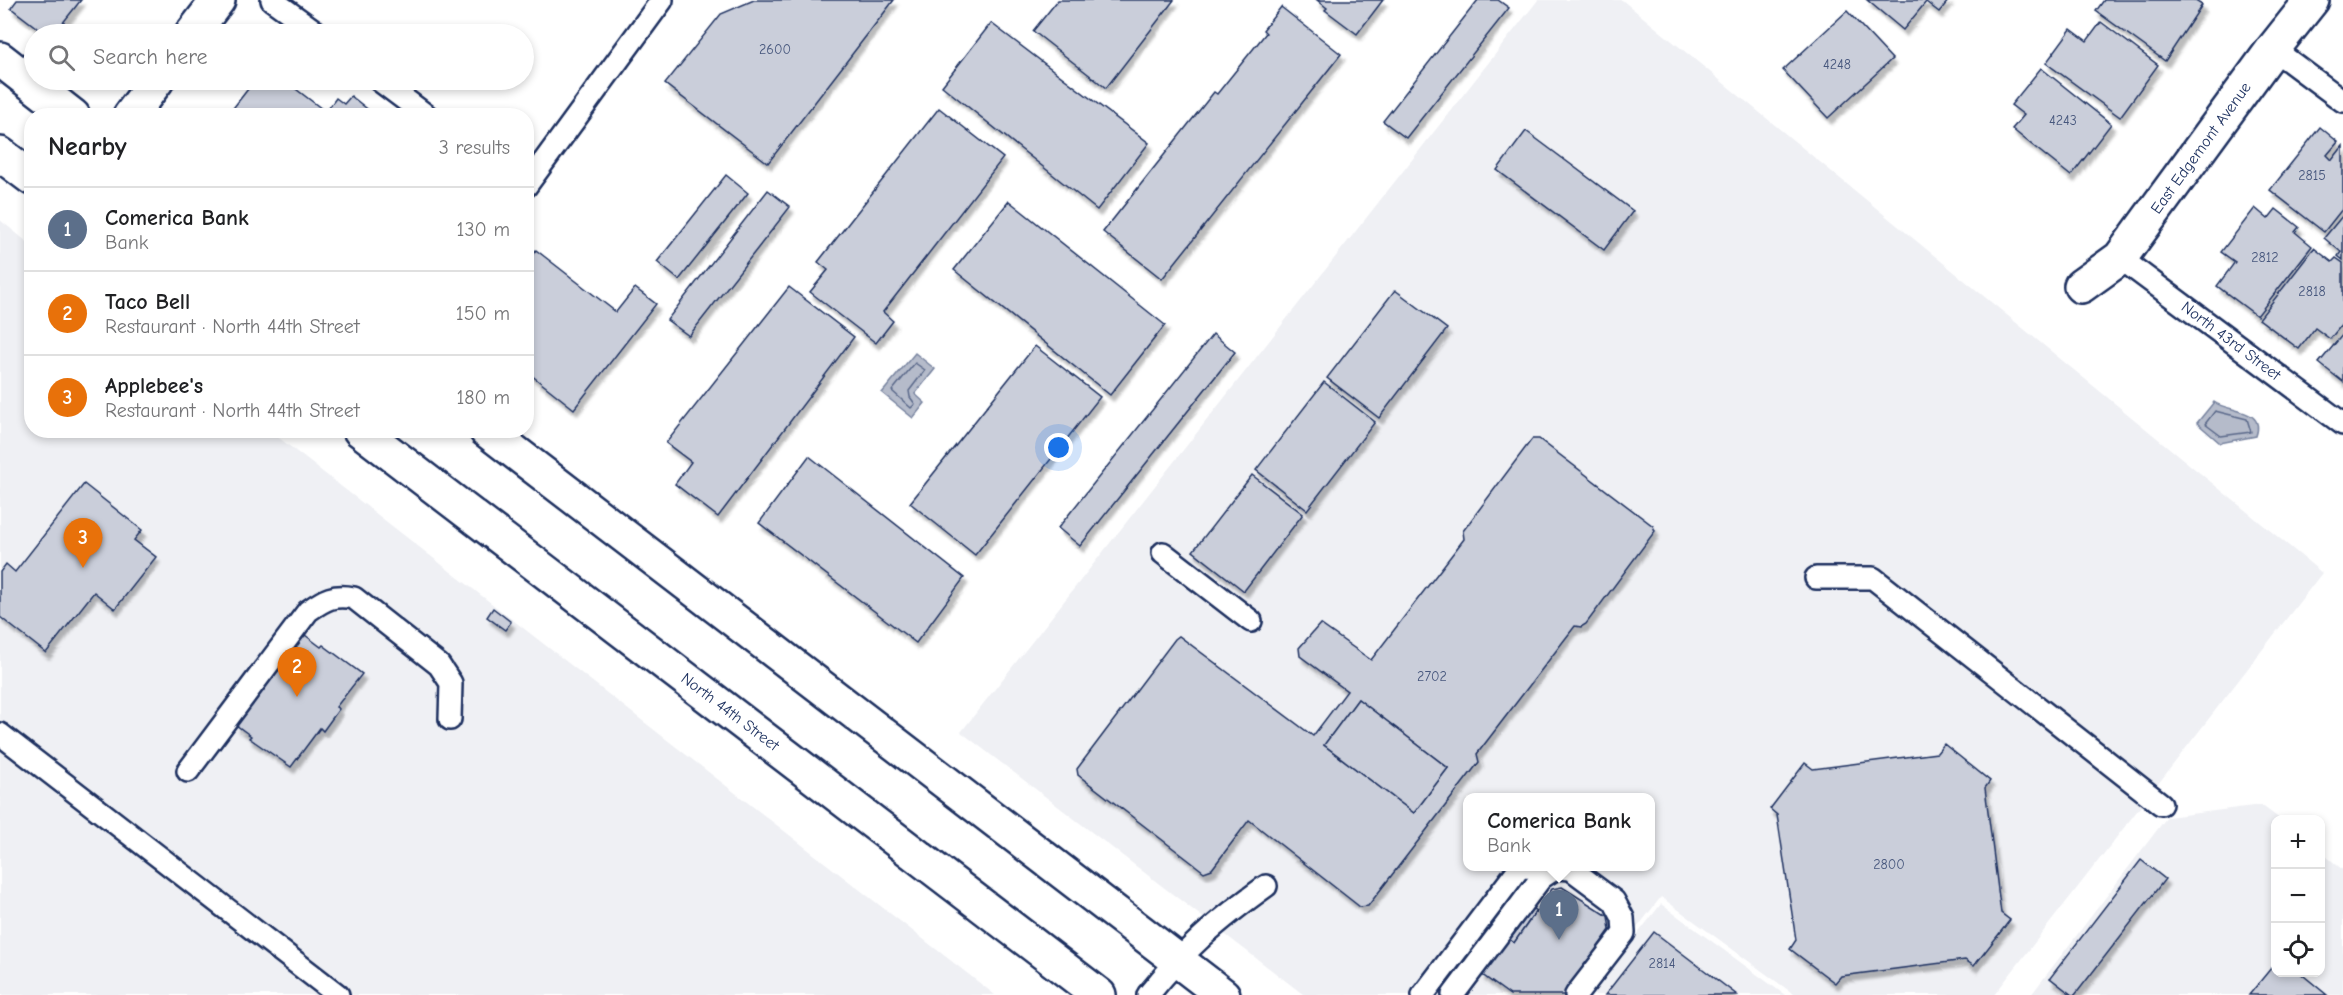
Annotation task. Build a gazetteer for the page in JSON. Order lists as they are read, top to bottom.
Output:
{
  "streets": {
    "main road": ["East Edgemont Avenue", "North 44th Street"],
    "lane": ["North 43rd Street"]
  },
  "crossings": [
    ["East Edgemont Avenue", "North 43rd Street"]
  ],
  "house_numbers": [
    "2600",
    "4248",
    "4243",
    "2815",
    "2812",
    "2818",
    "2702",
    "2800",
    "2814"
  ],
  "page": {
    "search": "Search here",
    "heading": ["Nearby", "3 results"],
    "list": [
      {
        "mark": "1",
        "name": "Comerica Bank",
        "note": "Bank",
        "value": "130 m"
      },
      {
        "mark": "2",
        "name": "Taco Bell",
        "note": "Restaurant · North 44th Street",
        "value": "150 m"
      },
      {
        "mark": "3",
        "name": "Applebee's",
        "note": "Restaurant · North 44th Street",
        "value": "180 m"
      }
    ],
    "pins": ["3", "2", "1"],
    "popup": ["Comerica Bank", "Bank"],
    "map_buttons": ["+", "−"]
  }
}
